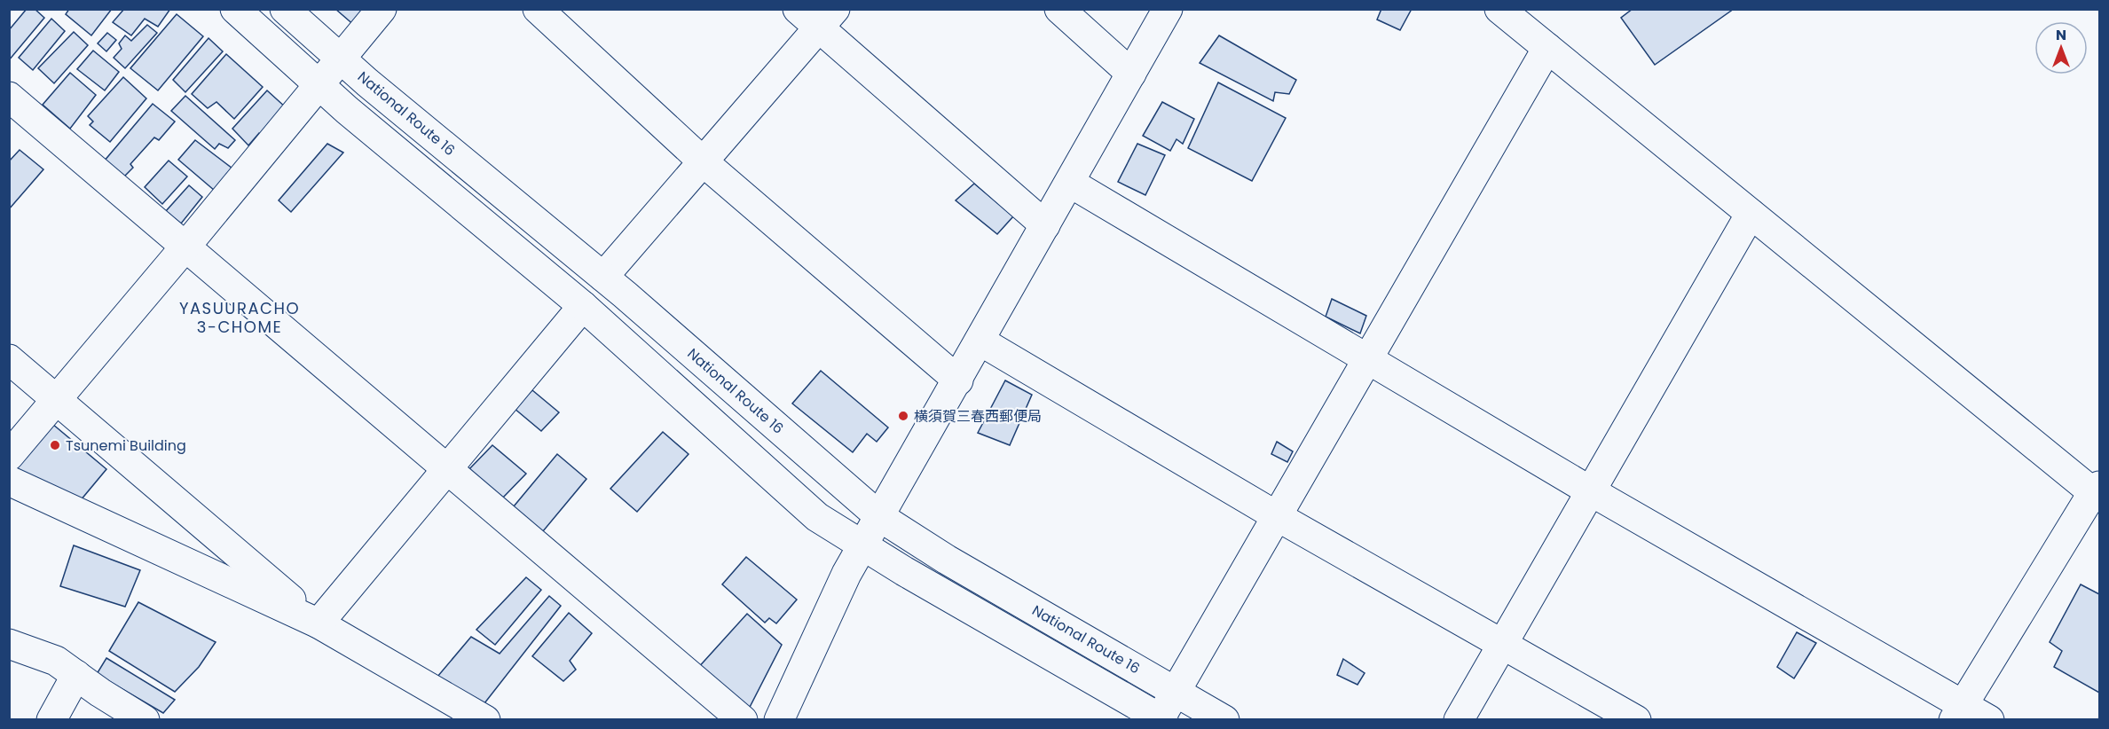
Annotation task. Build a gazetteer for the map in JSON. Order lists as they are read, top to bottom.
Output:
{
  "streets": {
    "main road": ["National Route 16"]
  },
  "districts": ["YASUURACHO 3-CHOME"],
  "places": ["横須賀三春西郵便局", "Tsunemi Building"],
  "north": "top"
}
